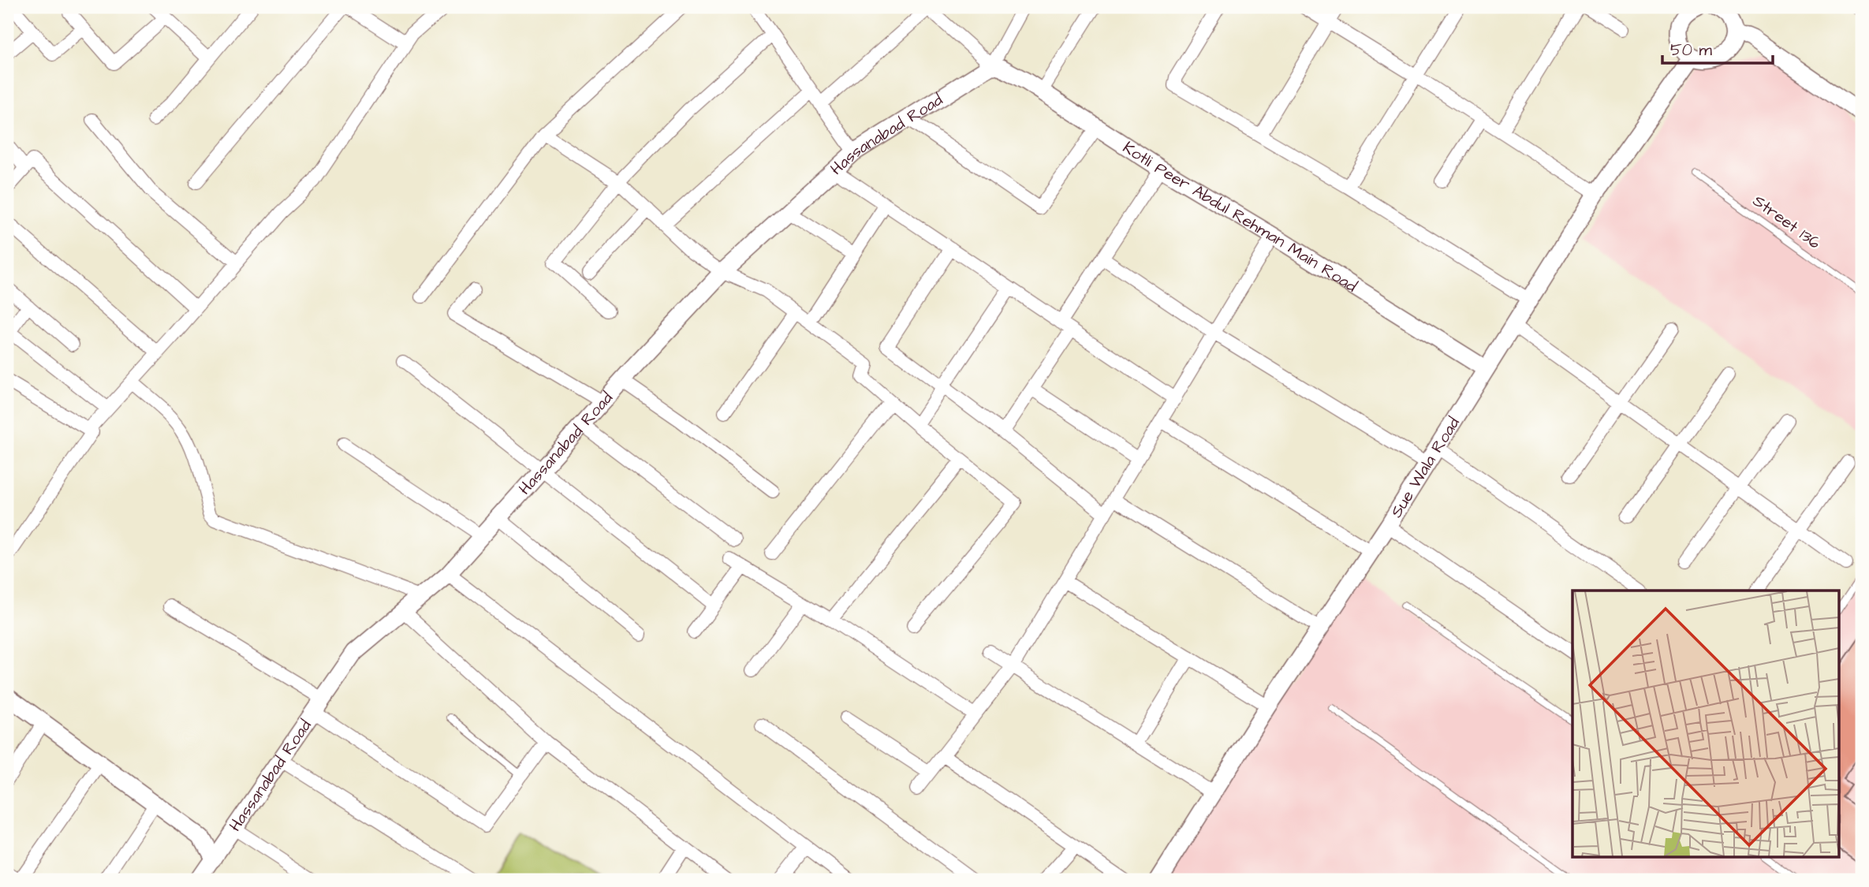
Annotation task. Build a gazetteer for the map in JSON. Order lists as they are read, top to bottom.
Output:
{
  "streets": {
    "street": ["Hassanabad Road", "Kotli Peer Abdul Rehman Main Road", "Sue Wala Road"],
    "lane": ["Street 136"]
  },
  "crossings": [
    ["Hassanabad Road", "Kotli Peer Abdul Rehman Main Road"],
    ["Kotli Peer Abdul Rehman Main Road", "Sue Wala Road"]
  ],
  "scale_bar": "50 m"
}
